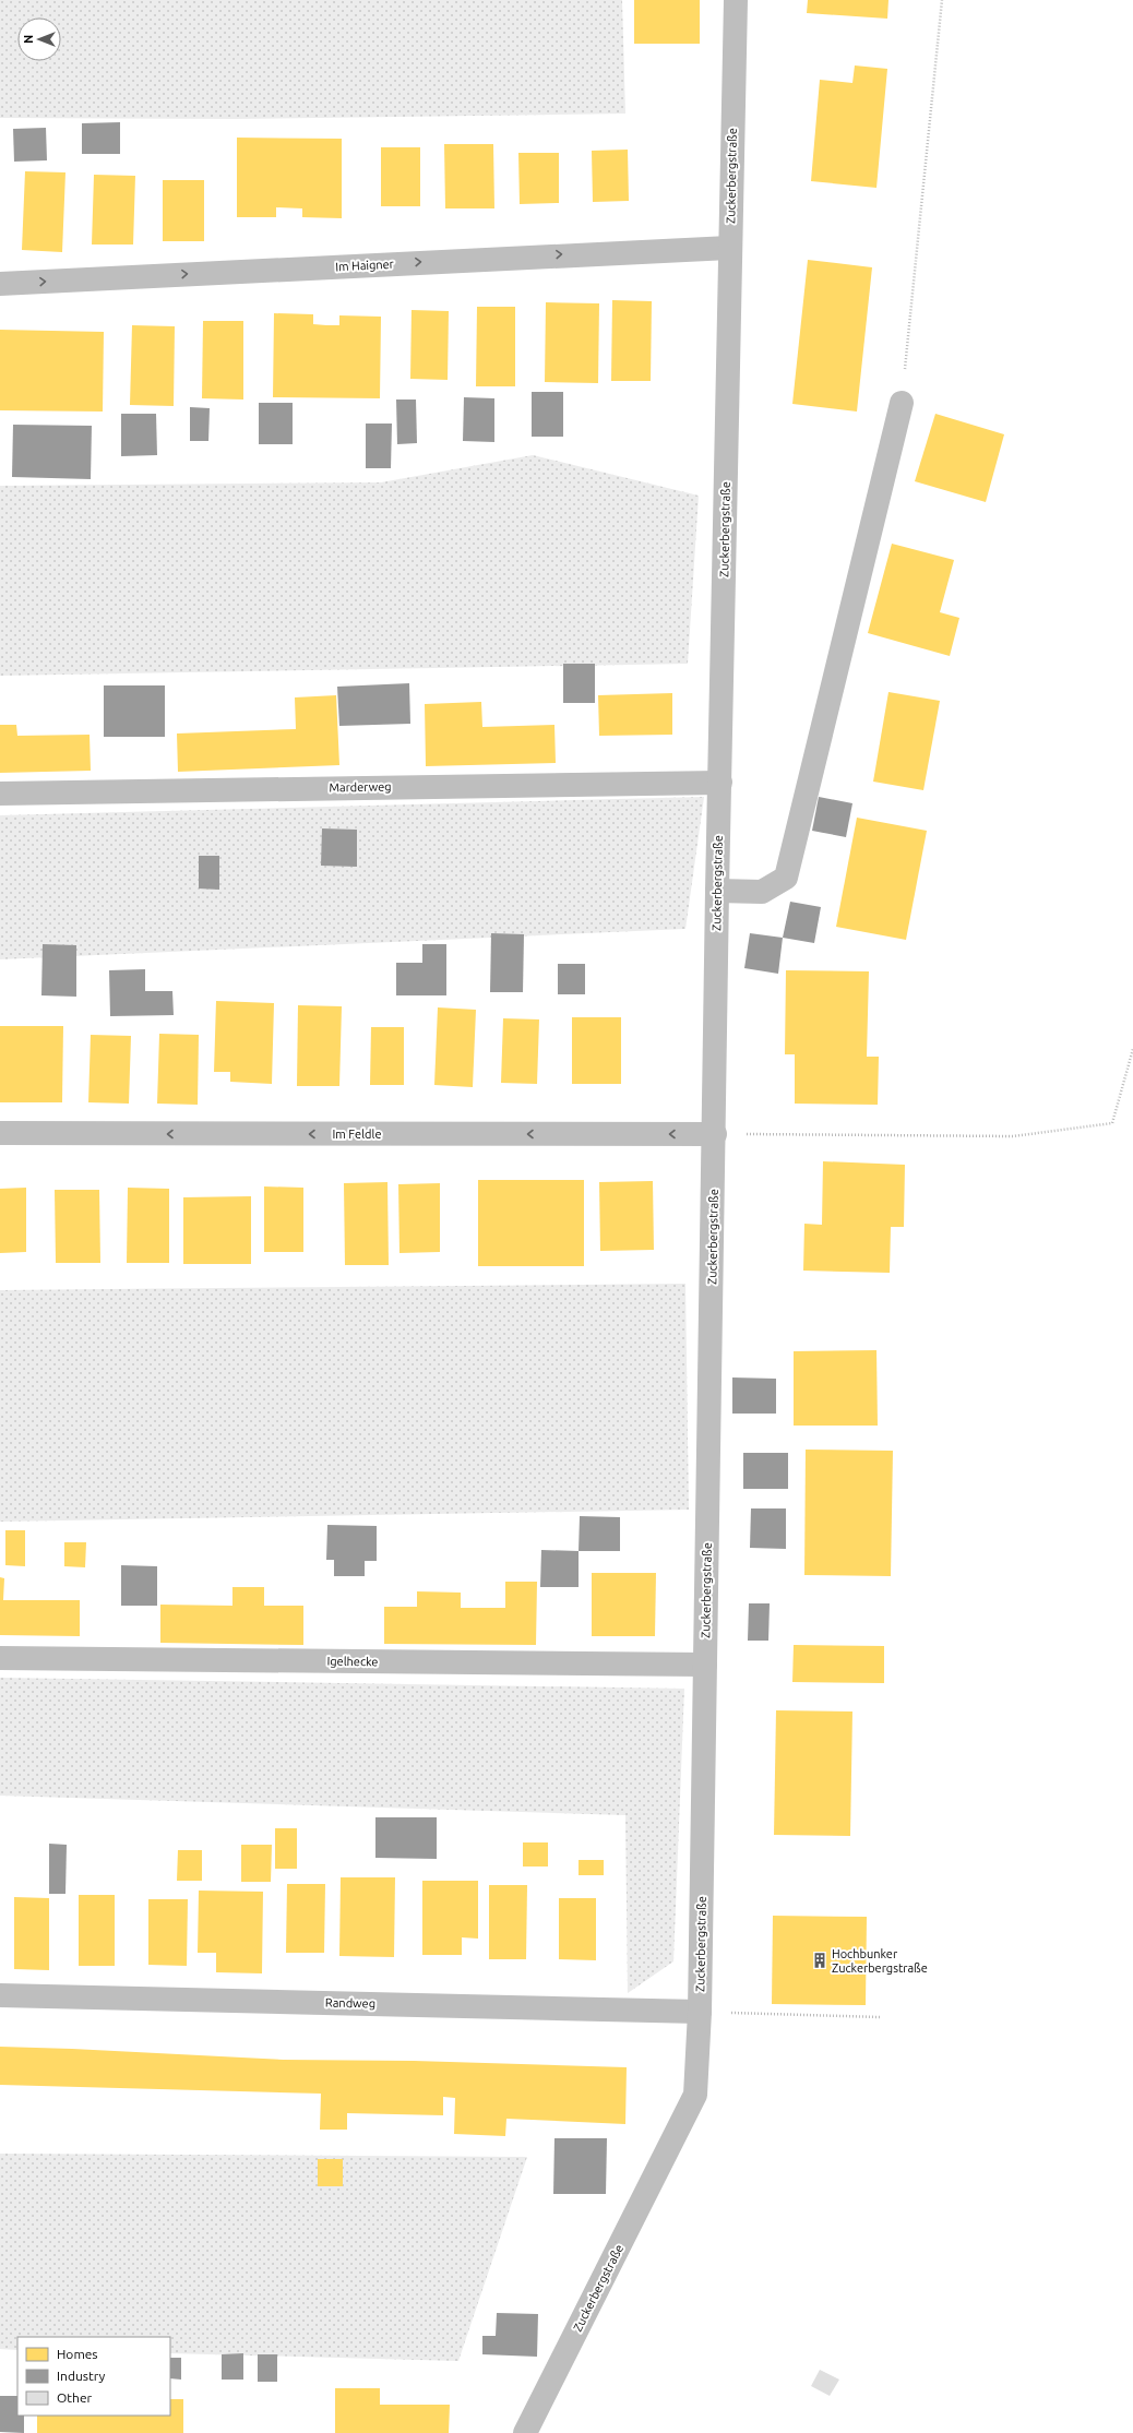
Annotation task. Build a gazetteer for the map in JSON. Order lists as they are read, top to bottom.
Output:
{
  "streets": {
    "street": [
      "Zuckerbergstraße",
      "Im Haigner",
      "Marderweg",
      "Im Feldle",
      "Igelhecke",
      "Randweg"
    ]
  },
  "crossings": [
    ["Zuckerbergstraße", "Im Haigner"],
    ["Zuckerbergstraße", "Marderweg"],
    ["Zuckerbergstraße", "Im Feldle"],
    ["Zuckerbergstraße", "Igelhecke"],
    ["Zuckerbergstraße", "Randweg"]
  ],
  "one_way": ["Im Haigner", "Im Feldle"],
  "places": {
    "building": ["Hochbunker Zuckerbergstraße"]
  },
  "legend": ["Homes", "Industry", "Other"],
  "north": "left"
}
